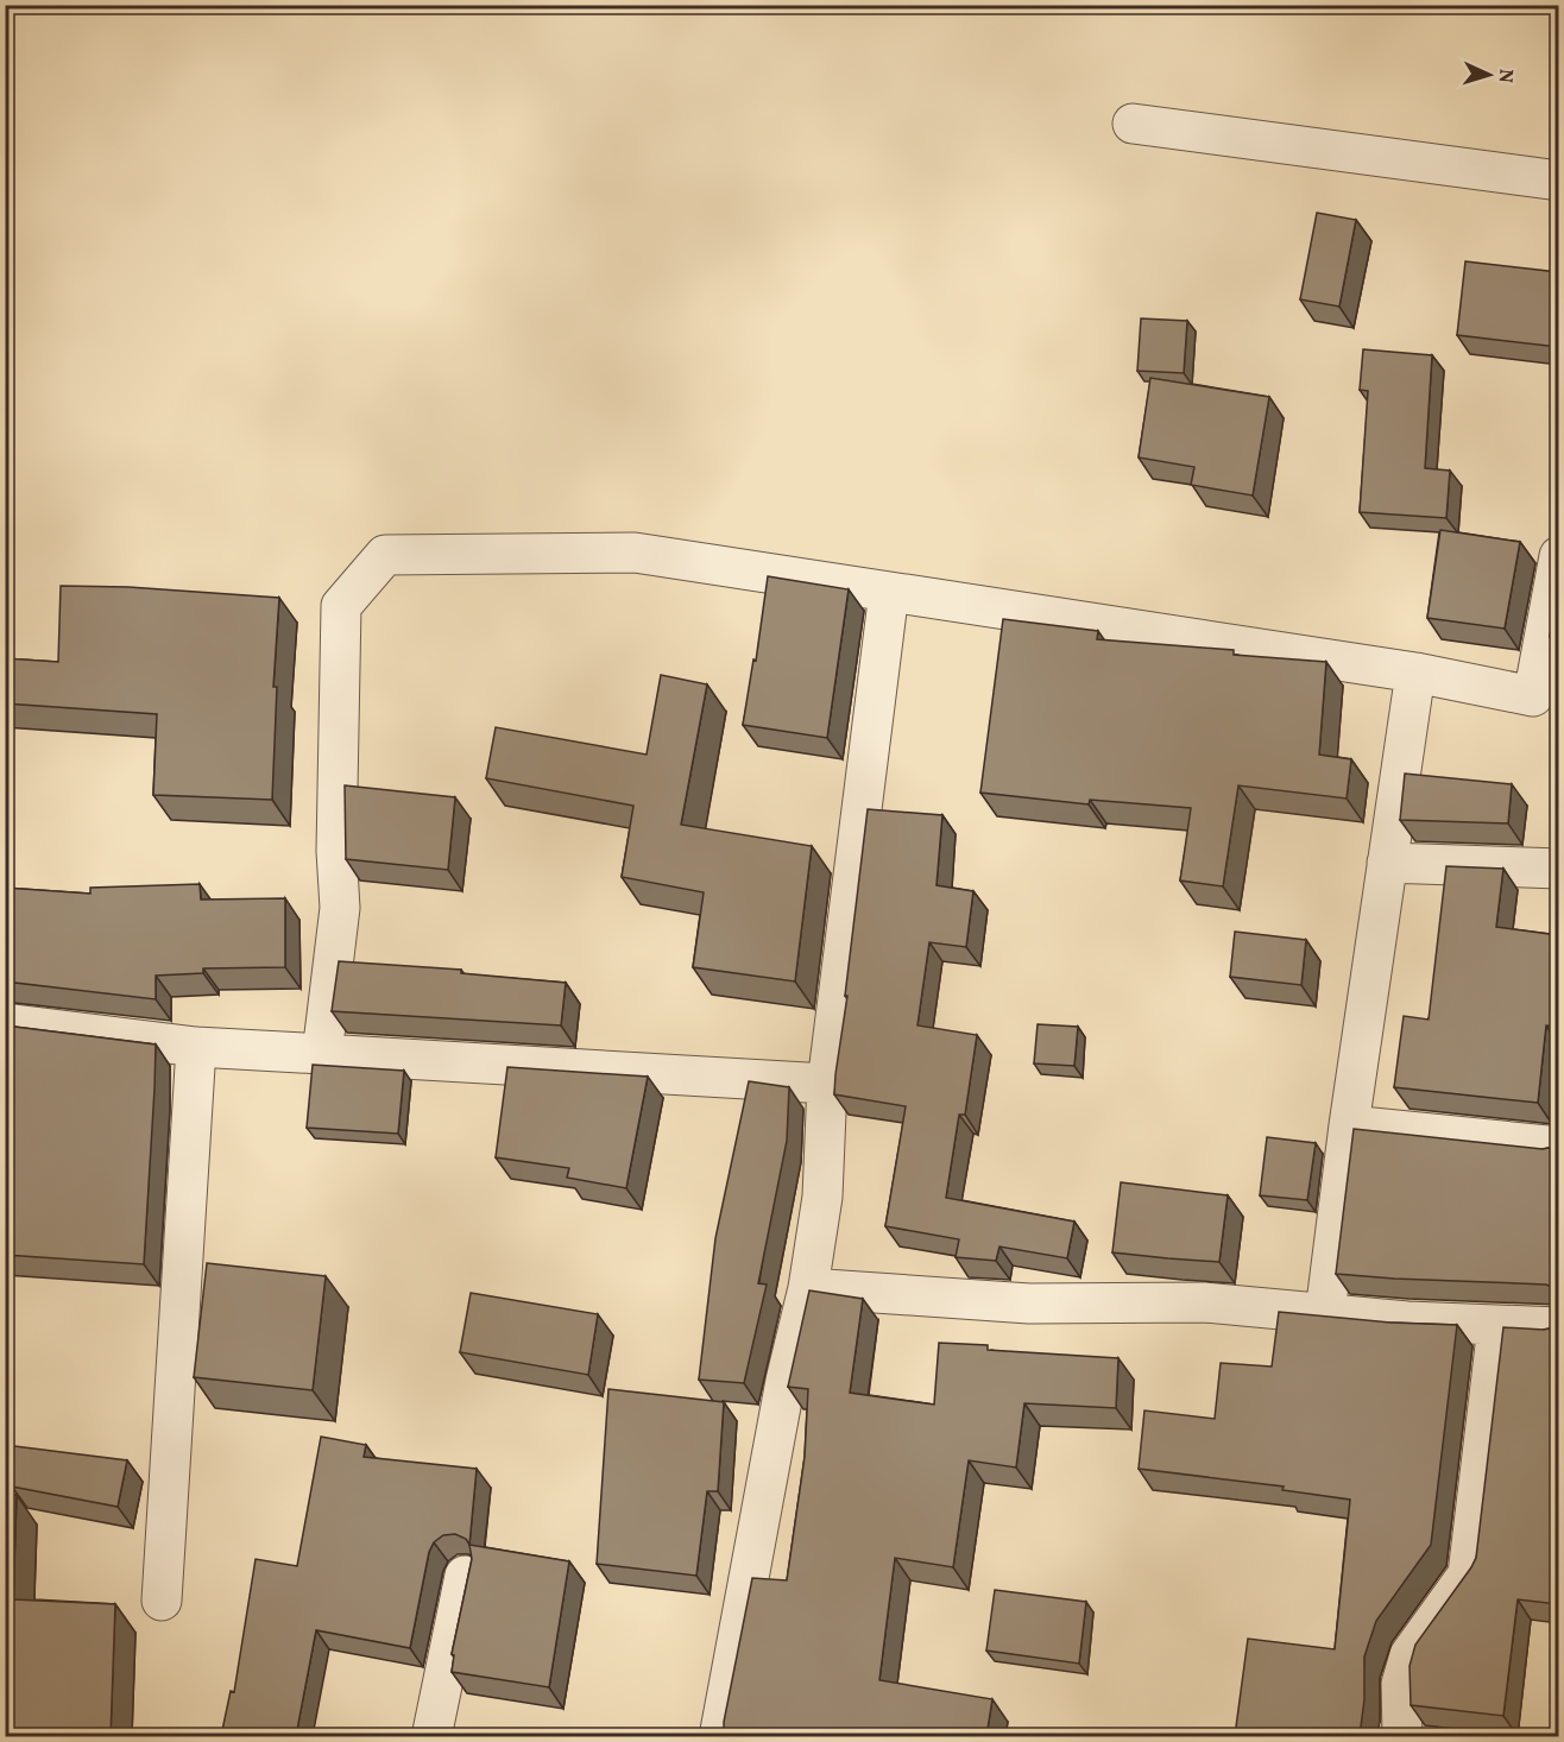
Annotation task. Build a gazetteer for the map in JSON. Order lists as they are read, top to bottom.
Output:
{
  "north": "right"
}
